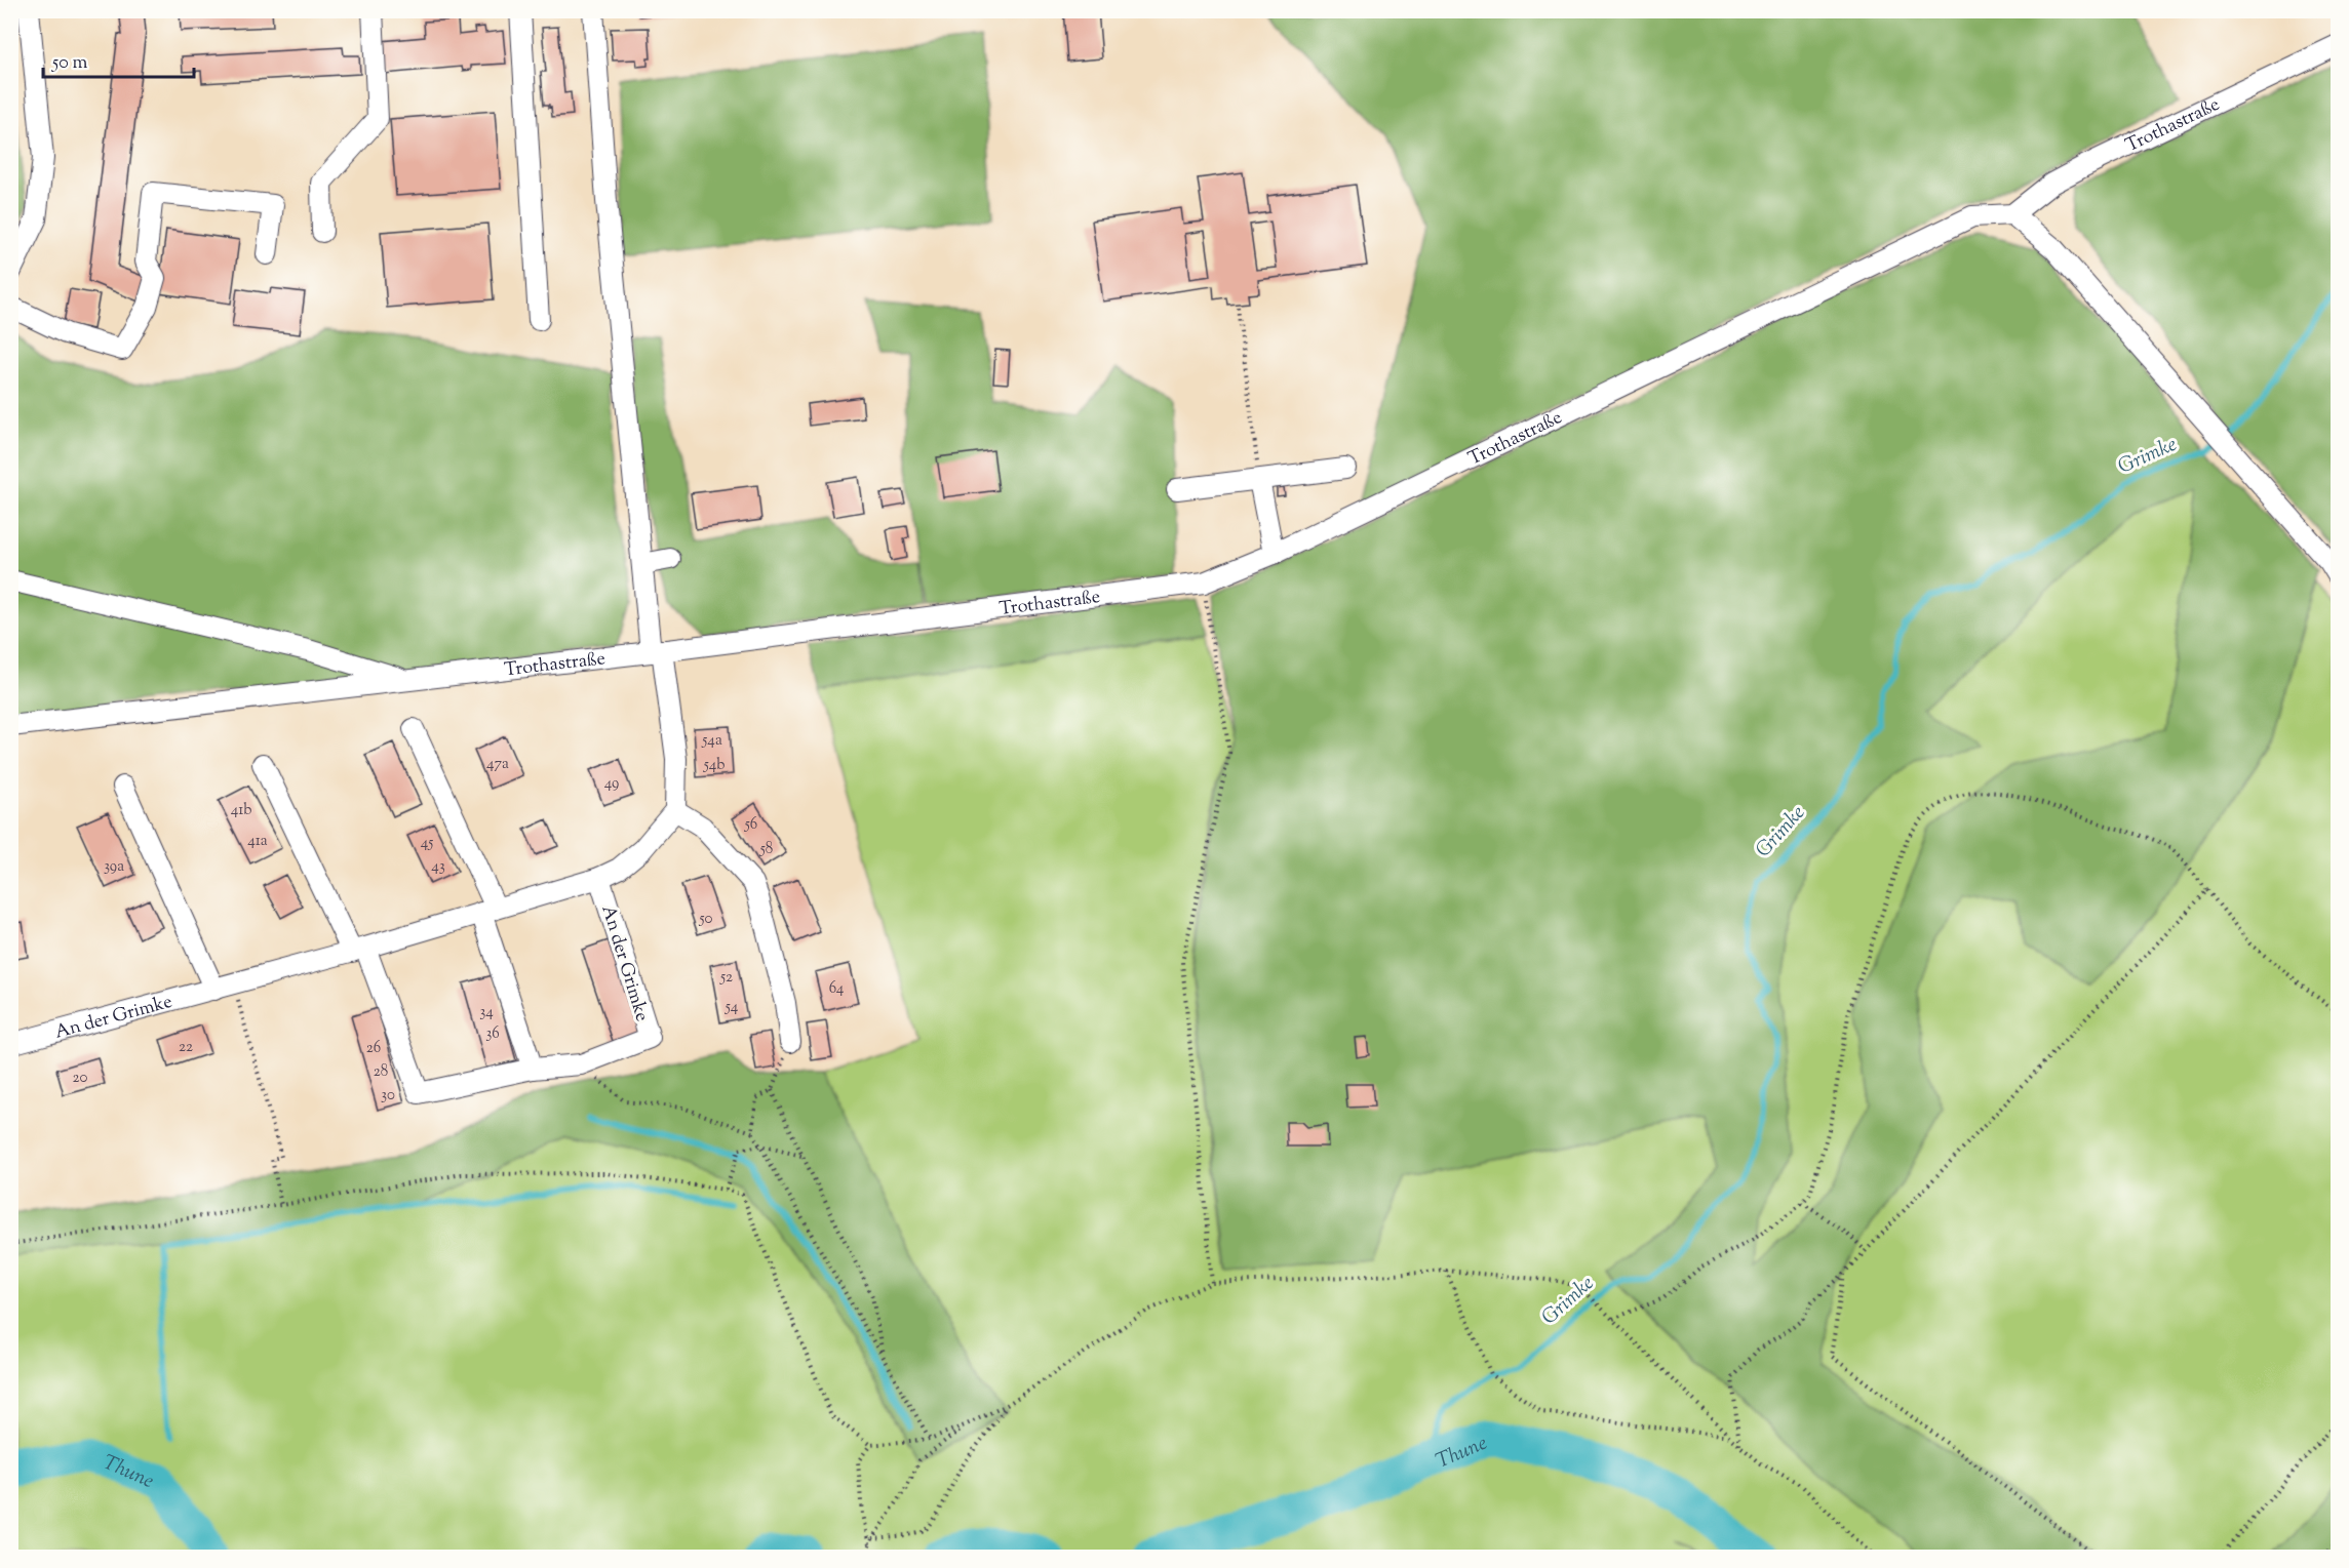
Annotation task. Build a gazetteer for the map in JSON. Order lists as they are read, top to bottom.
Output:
{
  "streets": {
    "street": ["Trothastraße", "An der Grimke"]
  },
  "water": ["Grimke", "Thune"],
  "house_numbers": [
    "54a",
    "47a",
    "54b",
    "49",
    "41b",
    "56",
    "41a",
    "45",
    "58",
    "39a",
    "43",
    "50",
    "52",
    "64",
    "54",
    "34",
    "36",
    "22",
    "26",
    "28",
    "20",
    "30"
  ],
  "scale_bar": "50 m"
}
